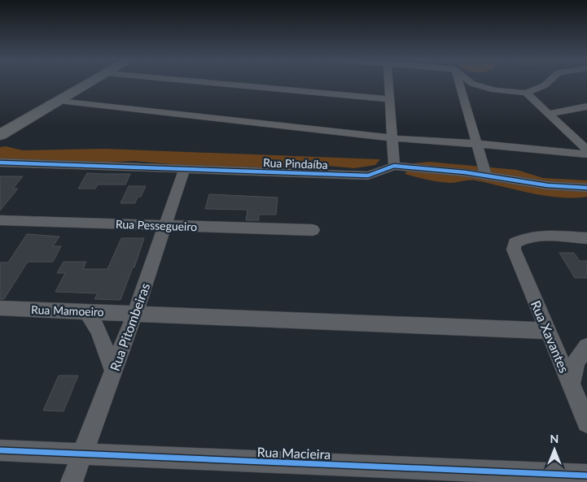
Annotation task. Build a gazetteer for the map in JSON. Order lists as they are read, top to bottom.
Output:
{
  "streets": {
    "street": [
      "Rua Pindaíba",
      "Rua Pessegueiro",
      "Rua Mamoeiro",
      "Rua Pitombeiras",
      "Rua Xavantes",
      "Rua Macieira"
    ]
  },
  "crossings": [
    ["Rua Pindaíba", "Rua Pitombeiras"],
    ["Rua Pessegueiro", "Rua Pitombeiras"],
    ["Rua Mamoeiro", "Rua Pitombeiras"],
    ["Rua Mamoeiro", "Rua Xavantes"],
    ["Rua Pitombeiras", "Rua Macieira"]
  ],
  "north": "top"
}
